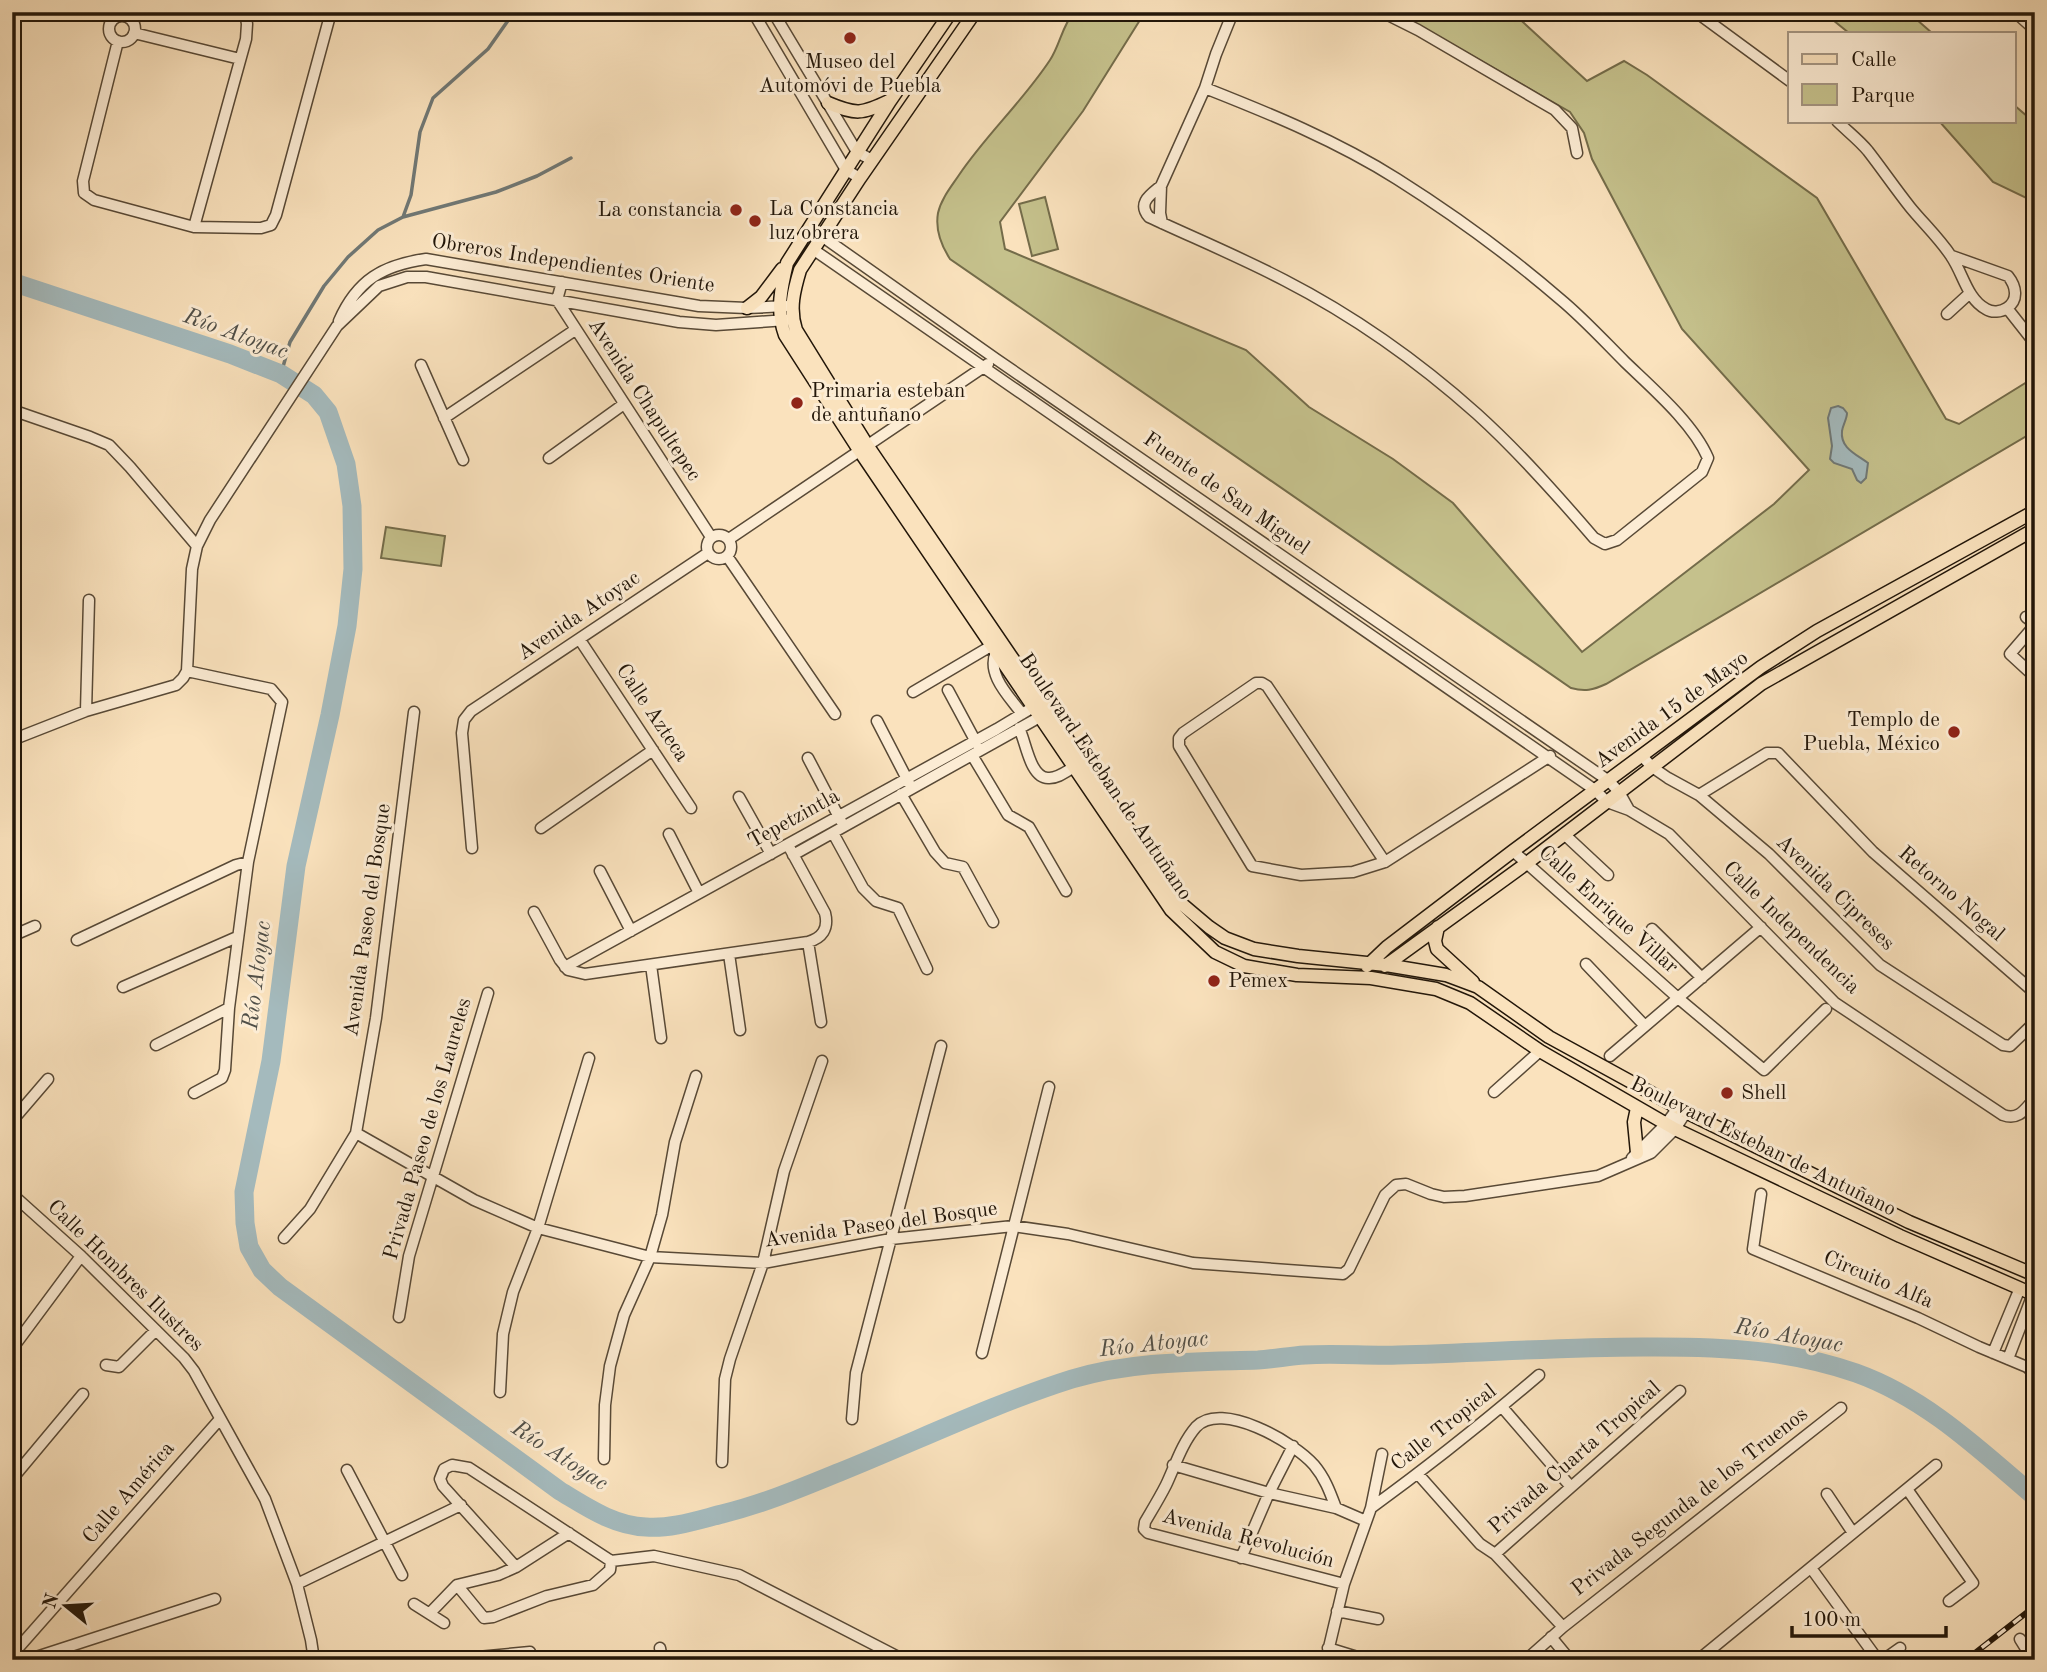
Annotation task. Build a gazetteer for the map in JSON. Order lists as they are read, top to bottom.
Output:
{
  "streets": {
    "main road": ["Avenida 15 de Mayo", "Boulevard Esteban de Antuñano"],
    "street": [
      "Obreros Independientes Oriente",
      "Avenida Chapultepec",
      "Fuente de San Miguel",
      "Avenida Atoyac",
      "Calle Azteca",
      "Tepetzintla",
      "Avenida Cipreses",
      "Retorno Nogal",
      "Calle Enrique Villar",
      "Avenida Paseo del Bosque",
      "Calle Independencia",
      "Privada Paseo de los Laureles",
      "Calle Hombres Ilustres",
      "Circuito Alfa",
      "Calle Tropical",
      "Privada Cuarta Tropical",
      "Calle América",
      "Privada Segunda de los Truenos",
      "Avenida Revolución"
    ]
  },
  "crossings": [
    ["Obreros Independientes Oriente", "Avenida Chapultepec"],
    ["Obreros Independientes Oriente", "Boulevard Esteban de Antuñano"],
    ["Avenida Chapultepec", "Avenida Atoyac"],
    ["Fuente de San Miguel", "Avenida 15 de Mayo"],
    ["Fuente de San Miguel", "Calle Independencia"],
    ["Avenida Atoyac", "Calle Azteca"],
    ["Avenida 15 de Mayo", "Boulevard Esteban de Antuñano"],
    ["Avenida 15 de Mayo", "Avenida Cipreses"],
    ["Avenida 15 de Mayo", "Calle Enrique Villar"],
    ["Avenida 15 de Mayo", "Calle Independencia"],
    ["Boulevard Esteban de Antuñano", "Tepetzintla"],
    ["Boulevard Esteban de Antuñano", "Avenida Paseo del Bosque"],
    ["Avenida Cipreses", "Retorno Nogal"],
    ["Avenida Paseo del Bosque", "Privada Paseo de los Laureles"],
    ["Calle Hombres Ilustres", "Calle América"],
    ["Calle Tropical", "Privada Segunda de los Truenos"],
    ["Calle Tropical", "Avenida Revolución"],
    ["Privada Cuarta Tropical", "Privada Segunda de los Truenos"]
  ],
  "water": ["Río Atoyac"],
  "places": [
    "Museo del Automóvi de Puebla",
    "La constancia",
    "La Constancia luz obrera",
    "Primaria esteban de antuñano",
    "Templo de Puebla, México",
    "Pemex",
    "Shell"
  ],
  "legend": ["Calle", "Parque"],
  "scale_bar": "100 m",
  "north": "left"
}
